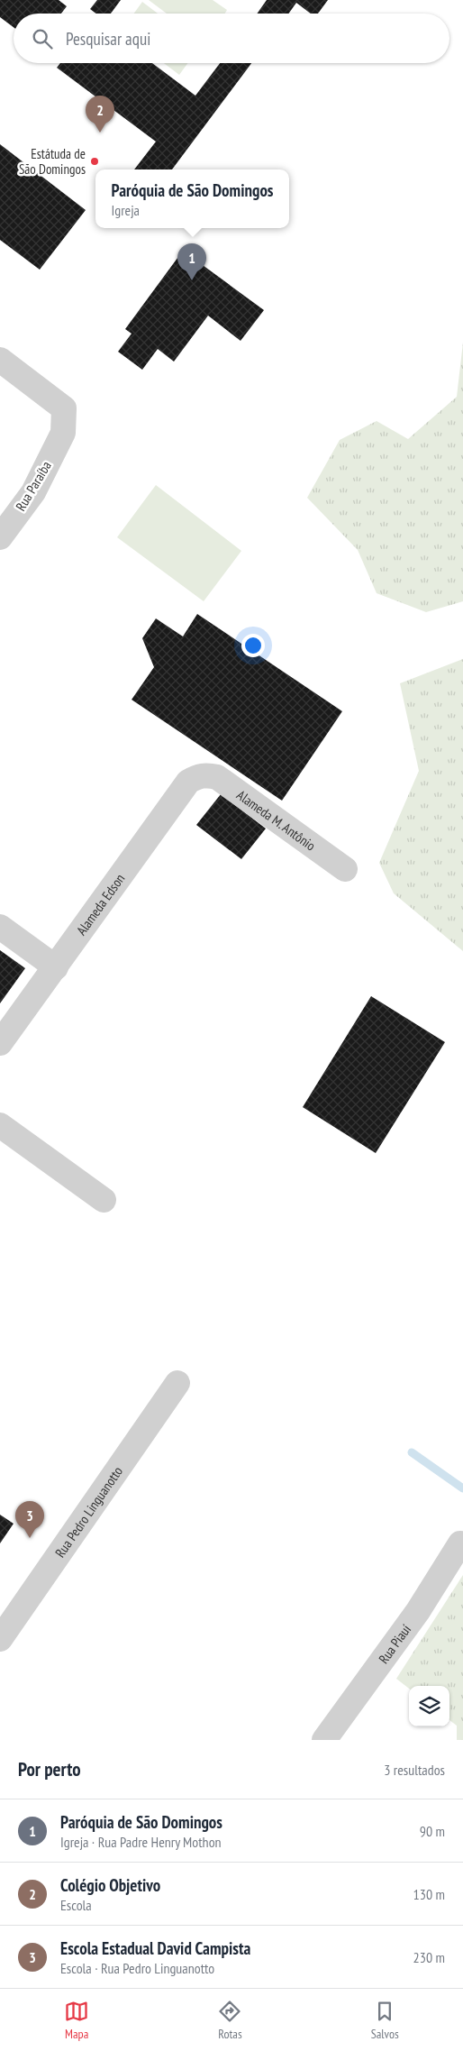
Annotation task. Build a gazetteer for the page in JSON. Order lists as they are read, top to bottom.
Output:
{
  "streets": {
    "street": [
      "Rua Paraíba",
      "Alameda M. Antônio",
      "Alameda Edson",
      "Rua Pedro Linguanotto",
      "Rua Piauí"
    ]
  },
  "crossings": [
    ["Alameda M. Antônio", "Alameda Edson"]
  ],
  "places": ["Estátuda de São Domingos"],
  "page": {
    "search": "Pesquisar aqui",
    "pins": ["2", "1", "3"],
    "popup": ["Paróquia de São Domingos", "Igreja"],
    "heading": ["Por perto", "3 resultados"],
    "list": [
      {
        "mark": "1",
        "name": "Paróquia de São Domingos",
        "note": "Igreja · Rua Padre Henry Mothon",
        "value": "90 m"
      },
      {
        "mark": "2",
        "name": "Colégio Objetivo",
        "note": "Escola",
        "value": "130 m"
      },
      {
        "mark": "3",
        "name": "Escola Estadual David Campista",
        "note": "Escola · Rua Pedro Linguanotto",
        "value": "230 m"
      }
    ],
    "nav": ["Mapa", "Rotas", "Salvos"]
  }
}
